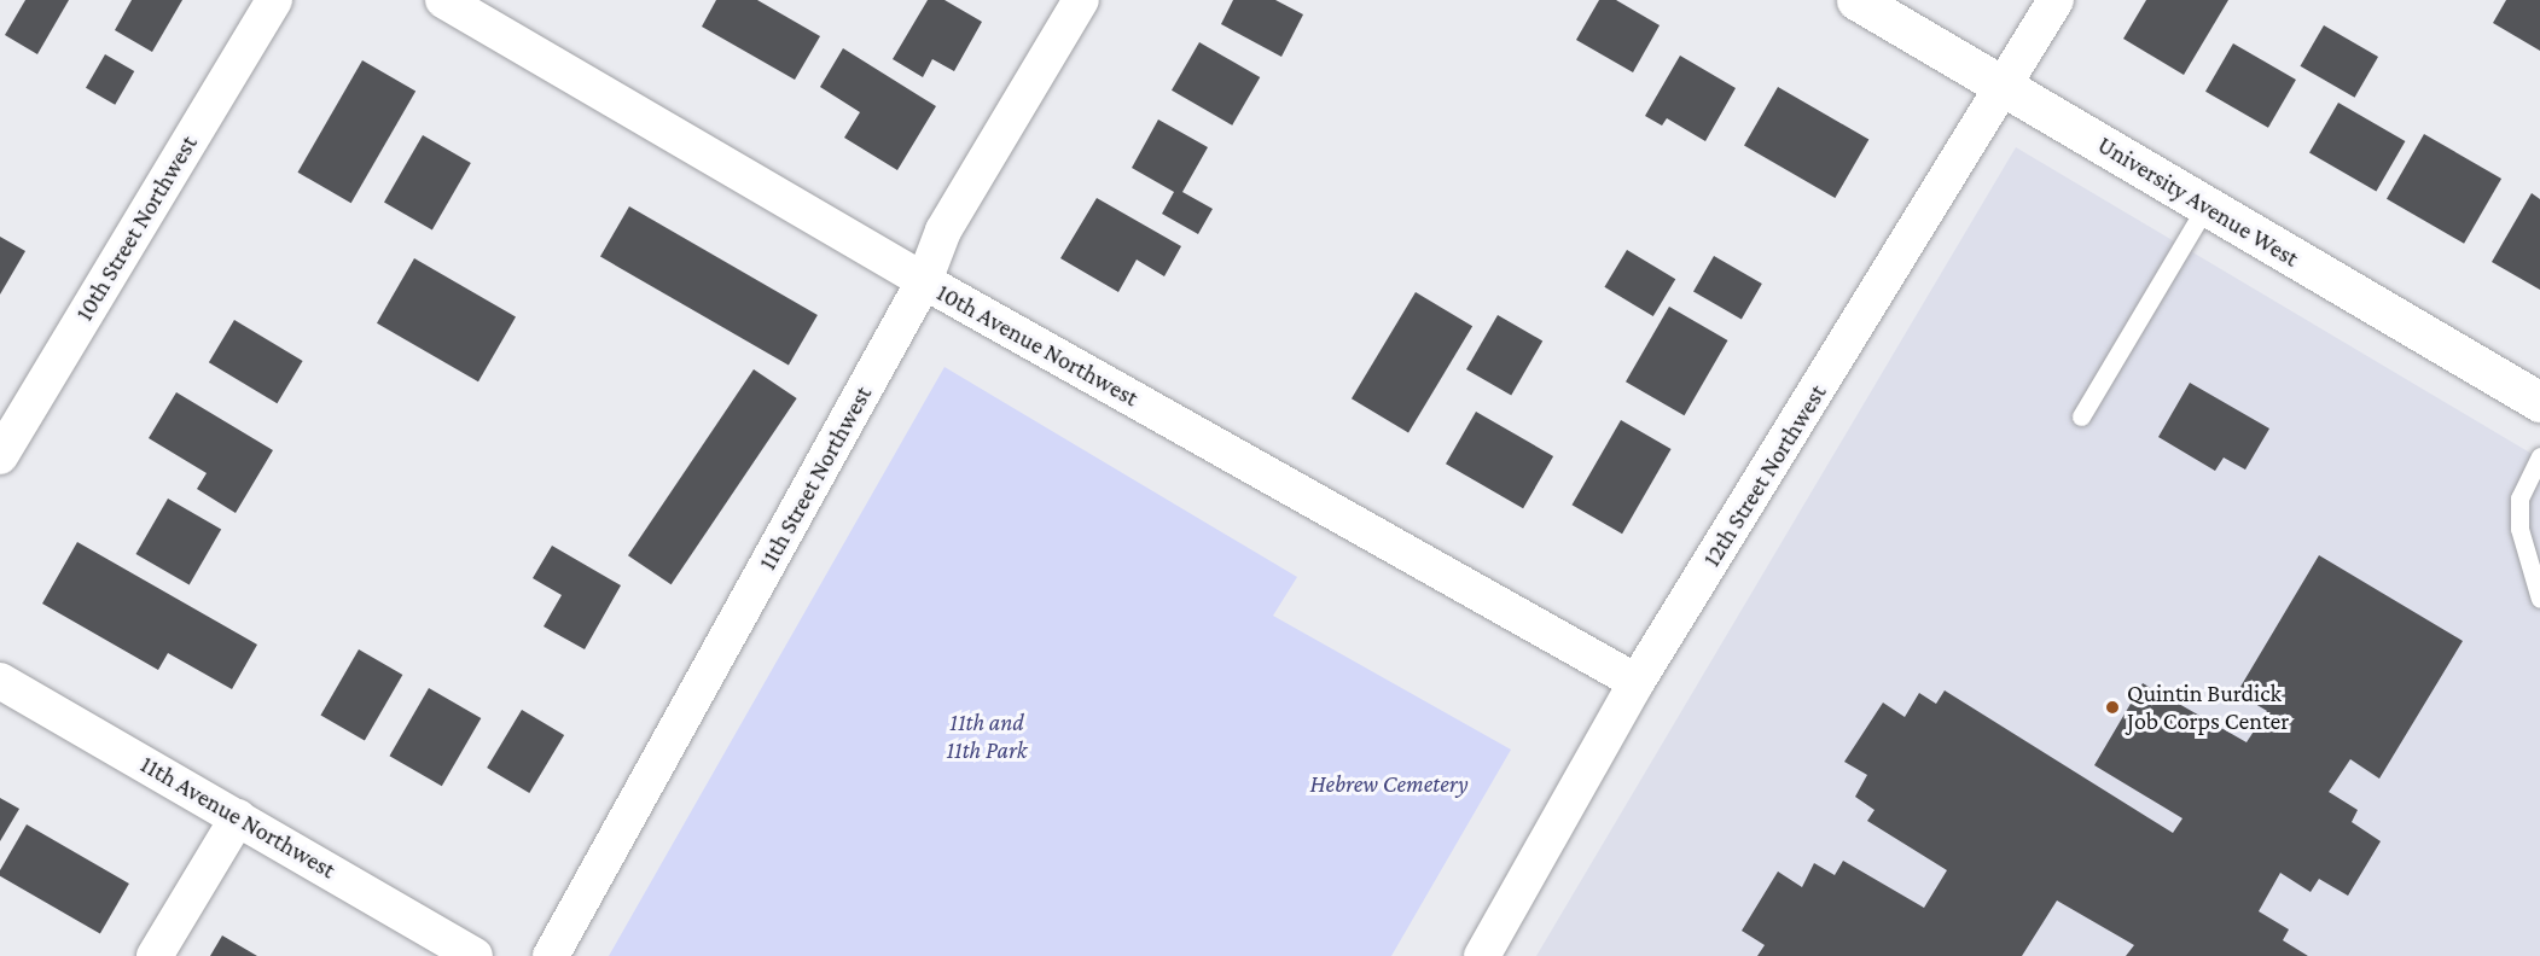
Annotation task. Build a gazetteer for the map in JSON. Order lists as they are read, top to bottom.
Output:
{
  "streets": {
    "street": [
      "University Avenue West",
      "10th Street Northwest",
      "10th Avenue Northwest",
      "12th Street Northwest",
      "11th Street Northwest",
      "11th Avenue Northwest"
    ]
  },
  "crossings": [
    ["University Avenue West", "12th Street Northwest"],
    ["10th Avenue Northwest", "12th Street Northwest"],
    ["10th Avenue Northwest", "11th Street Northwest"]
  ],
  "parks": ["11th and 11th Park", "Hebrew Cemetery"],
  "places": ["Quintin Burdick Job Corps Center"]
}
